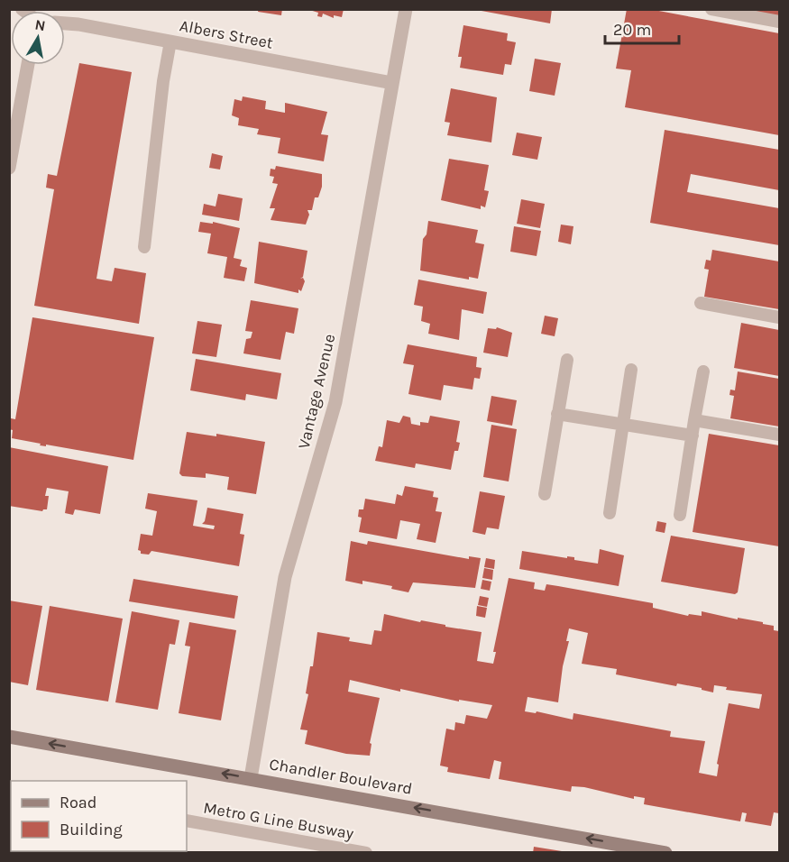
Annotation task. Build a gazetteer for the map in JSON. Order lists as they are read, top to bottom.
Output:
{
  "streets": {
    "street": ["Albers Street", "Vantage Avenue", "Chandler Boulevard"],
    "lane": ["Metro G Line Busway"]
  },
  "crossings": [
    ["Albers Street", "Vantage Avenue"],
    ["Vantage Avenue", "Chandler Boulevard"]
  ],
  "one_way": ["Chandler Boulevard"],
  "legend": ["Road", "Building"],
  "scale_bar": "20 m",
  "north": "top"
}
